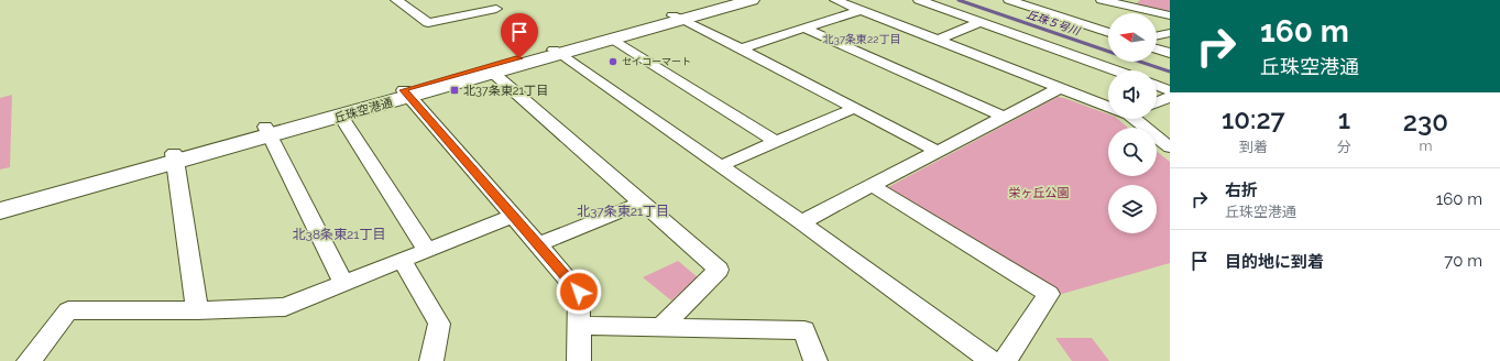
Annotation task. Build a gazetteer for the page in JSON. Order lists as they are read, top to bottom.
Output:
{
  "streets": {
    "main road": ["丘珠空港通"]
  },
  "districts": ["北37条東22丁目", "北37条東21丁目", "北38条東21丁目"],
  "water": ["丘珠５号川"],
  "parks": ["栄ヶ丘公園"],
  "places": {
    "other": ["セイコーマート"],
    "transit": ["北37条東21丁目"]
  },
  "north": "left",
  "page": {
    "turn": ["160 m", "丘珠空港通"],
    "eta": [
      "10:27",
      "到着",
      "1",
      "分",
      "230",
      "m"
    ],
    "list": [
      {
        "name": "右折",
        "note": "丘珠空港通",
        "value": "160 m"
      },
      {
        "name": "目的地に到着",
        "value": "70 m"
      }
    ]
  }
}
